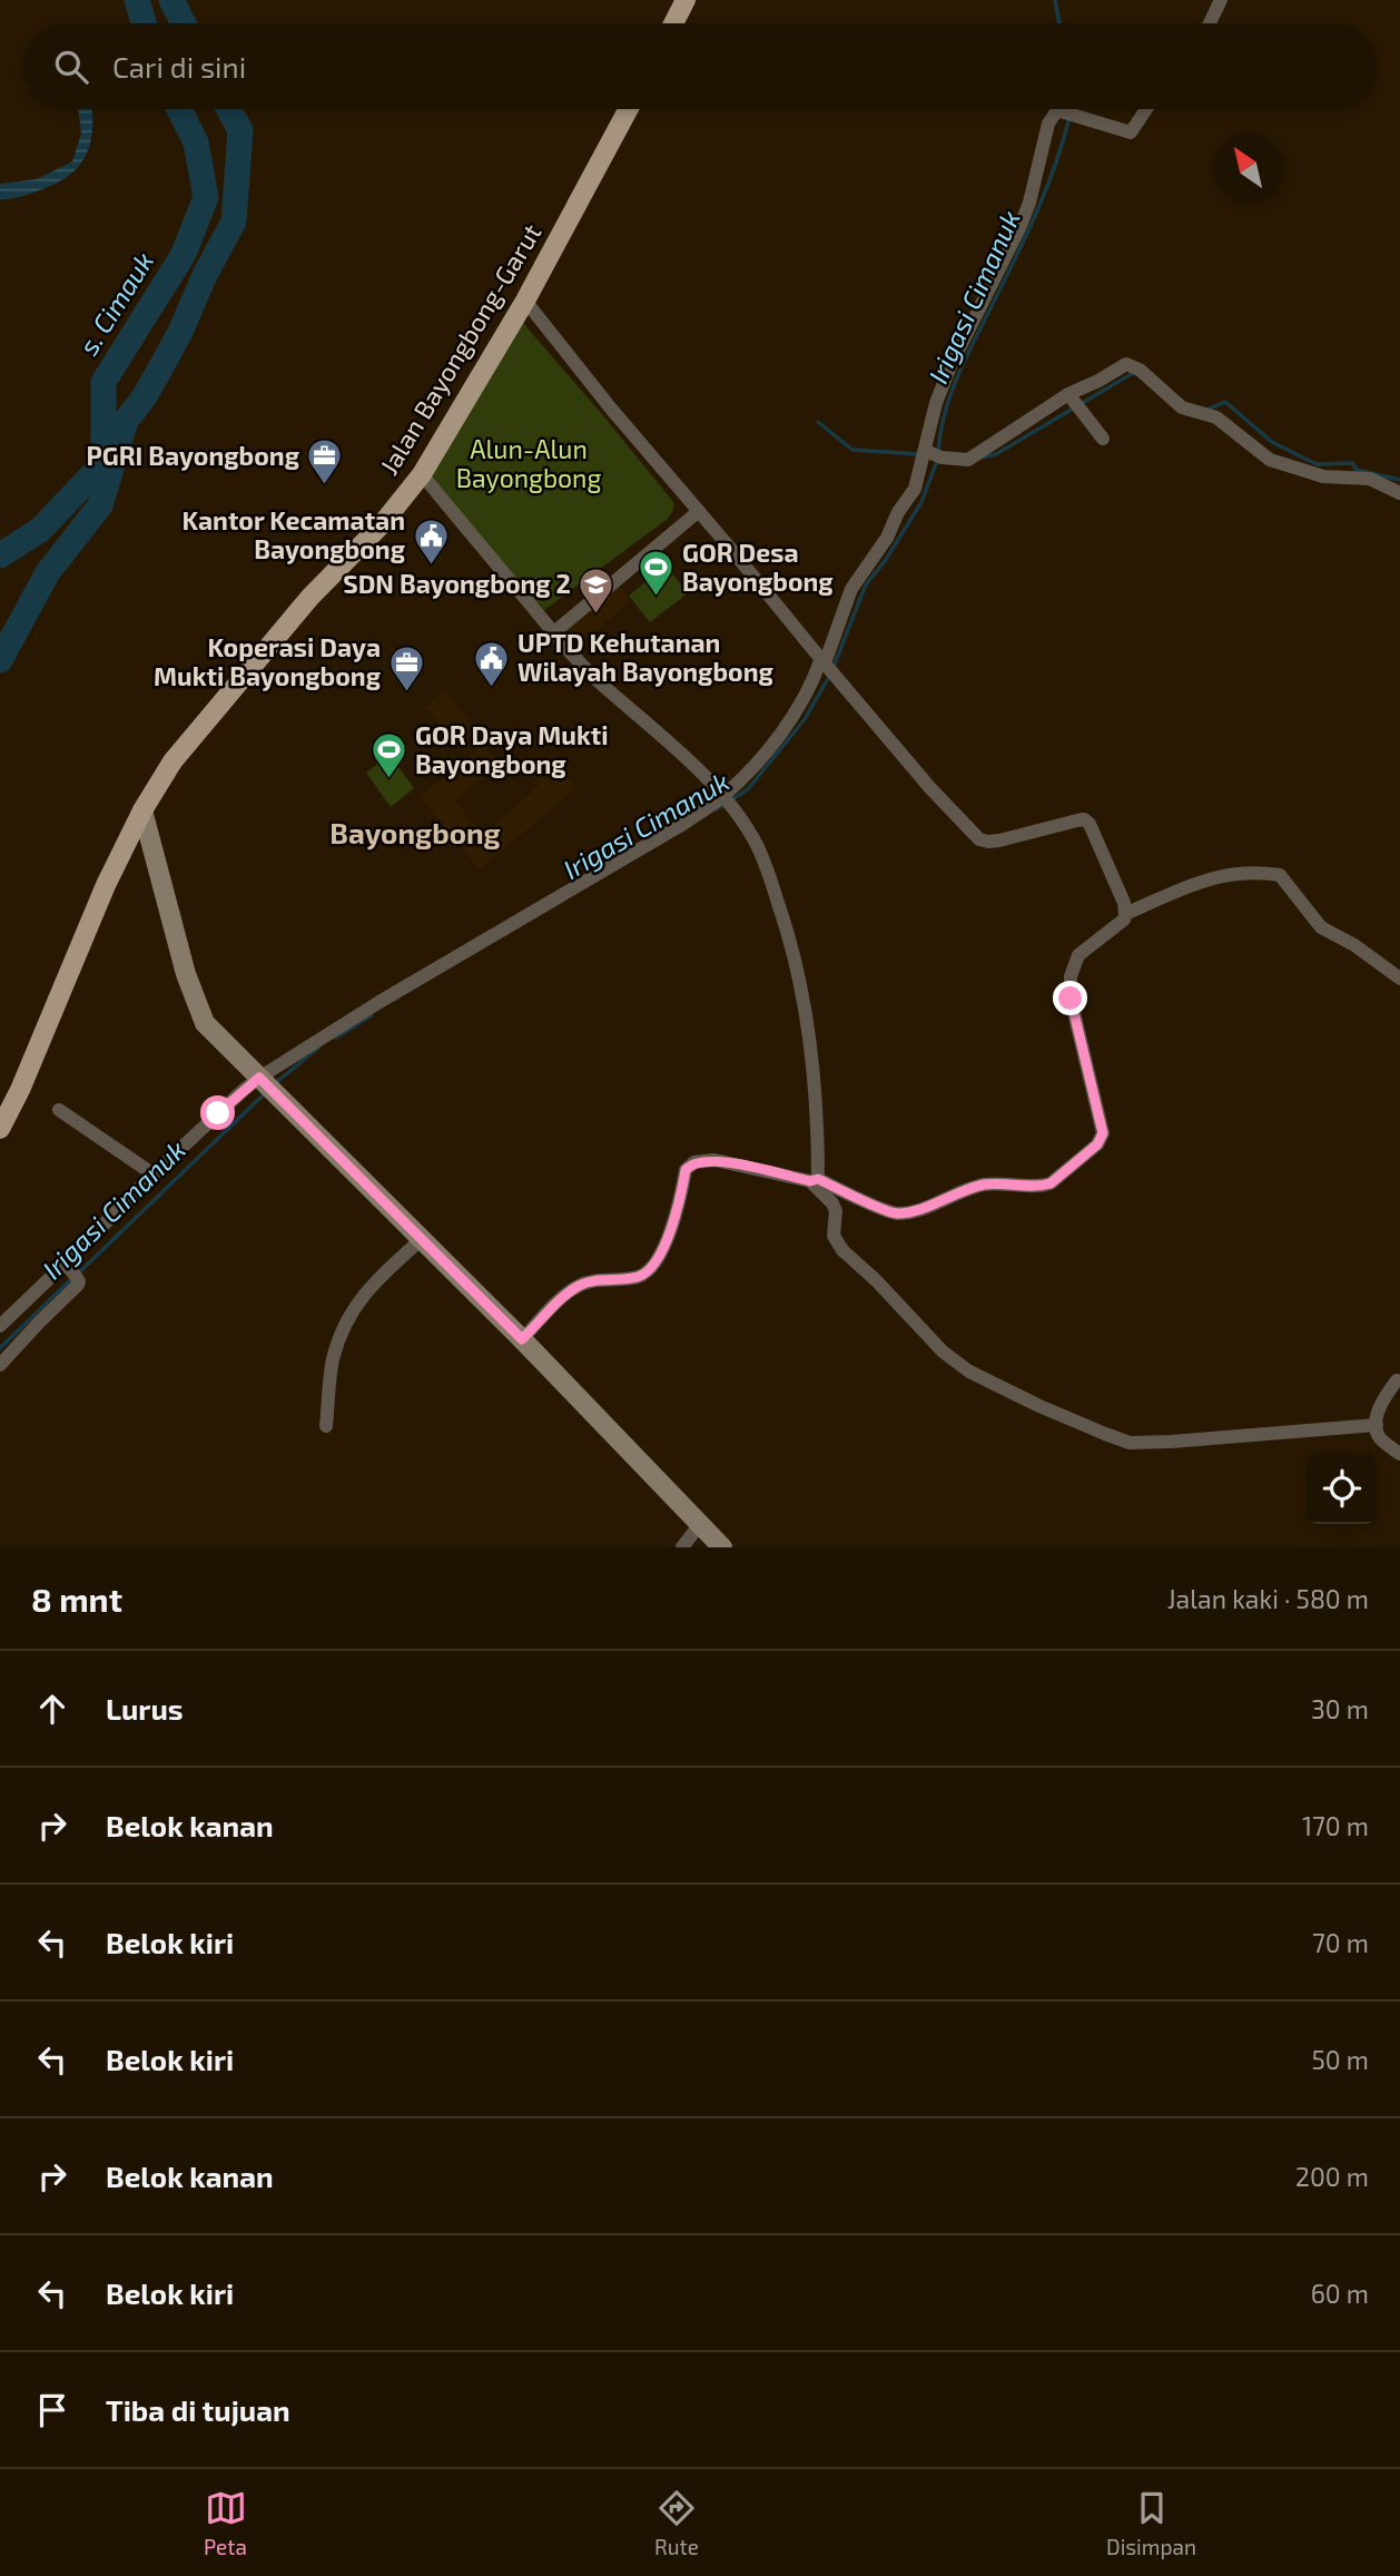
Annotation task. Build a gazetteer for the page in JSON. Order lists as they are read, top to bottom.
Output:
{
  "streets": {
    "main road": ["Jalan Bayongbong-Garut"]
  },
  "districts": ["Bayongbong"],
  "water": ["Irigasi Cimanuk", "s. Cimauk"],
  "parks": ["Alun-Alun Bayongbong"],
  "places": {
    "office": ["PGRI Bayongbong", "Koperasi Daya Mukti Bayongbong"],
    "public building": ["Kantor Kecamatan Bayongbong", "UPTD Kehutanan Wilayah Bayongbong"],
    "sports": ["GOR Desa Bayongbong", "GOR Daya Mukti Bayongbong"],
    "school or university": ["SDN Bayongbong 2"]
  },
  "north": "top left",
  "page": {
    "search": "Cari di sini",
    "heading": ["8 mnt", "Jalan kaki · 580 m"],
    "list": [
      ["Lurus", "30 m"],
      ["Belok kanan", "170 m"],
      ["Belok kiri", "70 m"],
      ["Belok kiri", "50 m"],
      ["Belok kanan", "200 m"],
      ["Belok kiri", "60 m"],
      "Tiba di tujuan"
    ],
    "nav": ["Peta", "Rute", "Disimpan"]
  }
}
